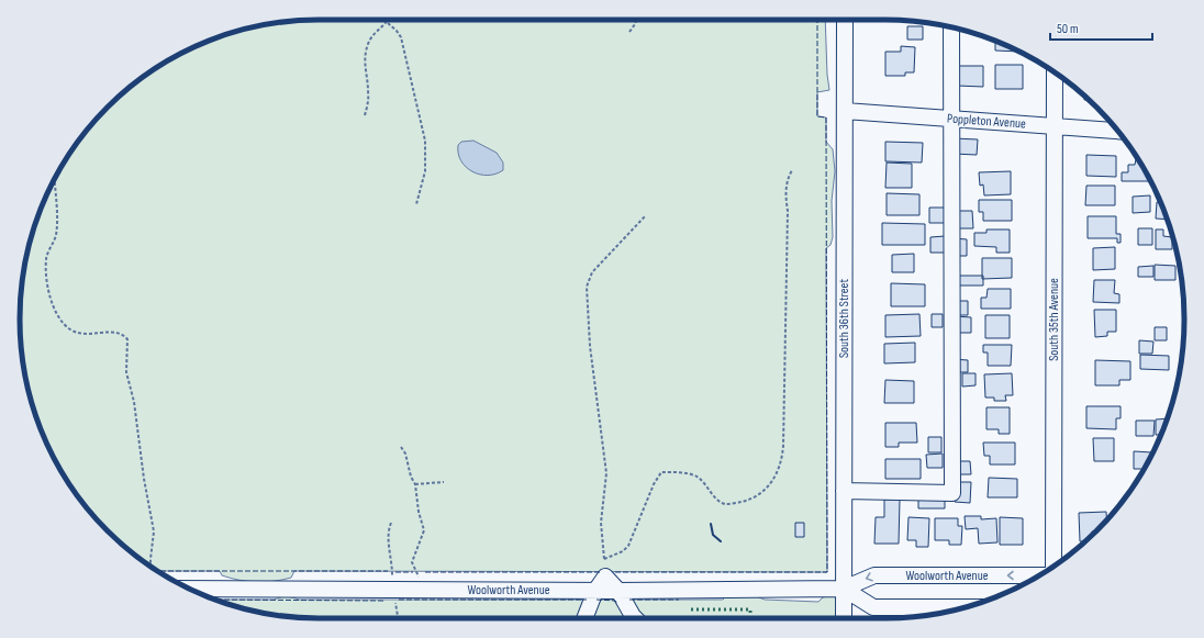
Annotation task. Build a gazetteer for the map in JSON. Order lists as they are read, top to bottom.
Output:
{
  "streets": {
    "street": [
      "Poppleton Avenue",
      "South 36th Street",
      "South 35th Avenue",
      "Woolworth Avenue"
    ]
  },
  "crossings": [
    ["Poppleton Avenue", "South 36th Street"],
    ["Poppleton Avenue", "South 35th Avenue"],
    ["South 36th Street", "Woolworth Avenue"]
  ],
  "scale_bar": "50 m"
}
